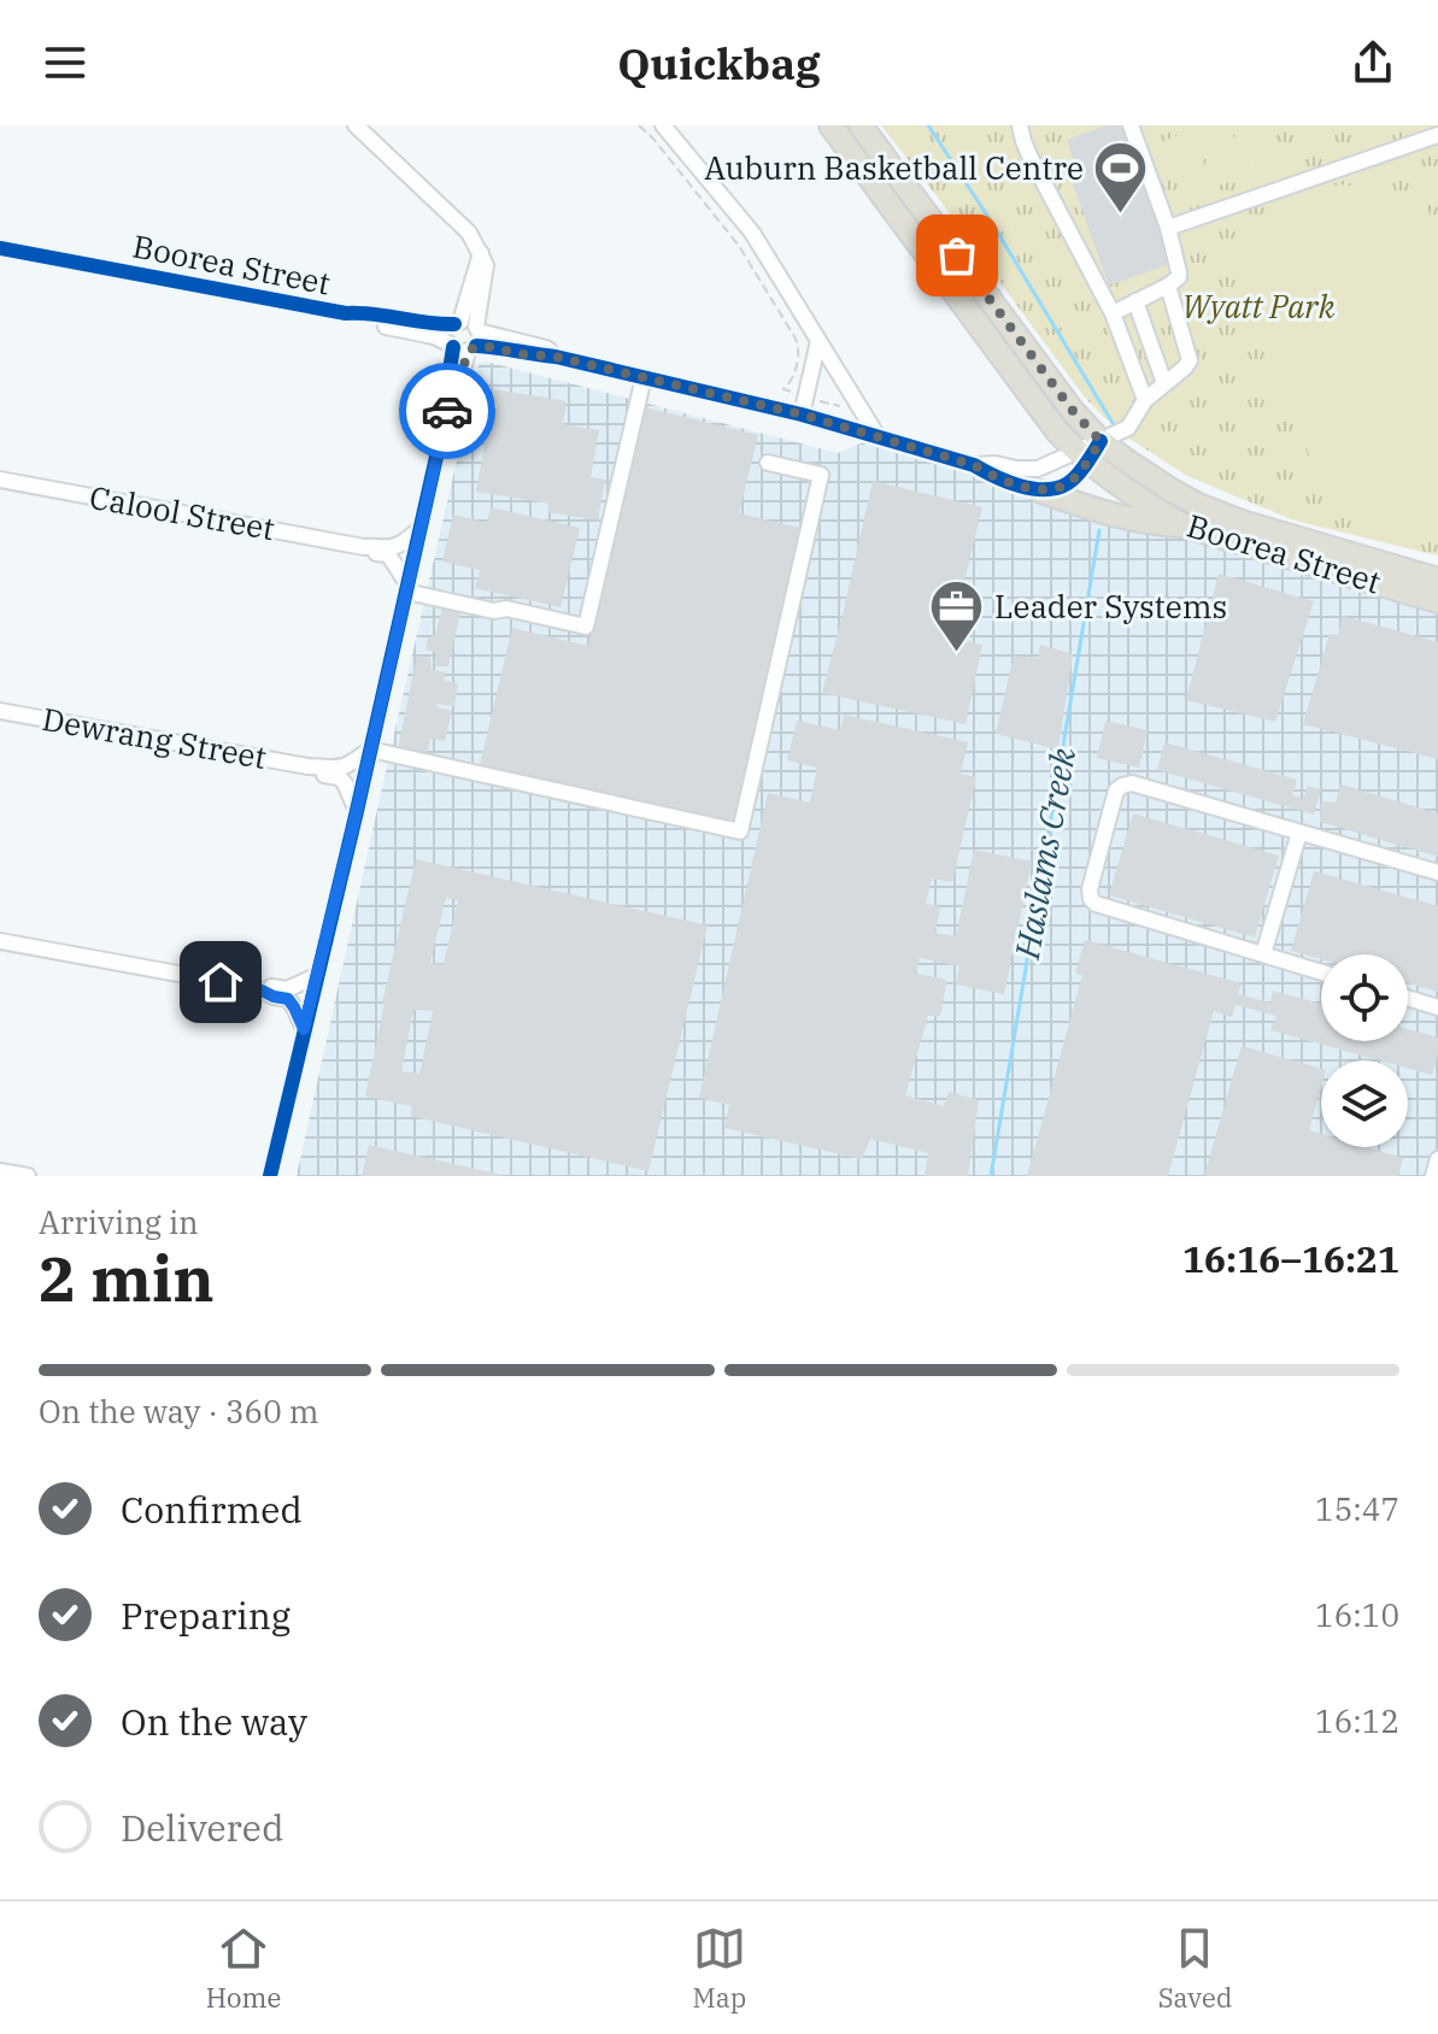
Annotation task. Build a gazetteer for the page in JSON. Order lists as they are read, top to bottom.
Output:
{
  "streets": {
    "highway": ["Boorea Street"],
    "street": ["Calool Street", "Dewrang Street"]
  },
  "water": ["Haslams Creek"],
  "parks": ["Wyatt Park"],
  "places": {
    "sports": ["Auburn Basketball Centre"],
    "office": ["Leader Systems"]
  },
  "page": {
    "header": "Quickbag",
    "heading": ["2 min", "Arriving in", "16:16–16:21"],
    "bar": "On the way · 360 m",
    "list": [
      ["Confirmed", "15:47"],
      ["Preparing", "16:10"],
      ["On the way", "16:12"],
      "Delivered"
    ],
    "tabs": ["Home", "Map", "Saved"]
  }
}
